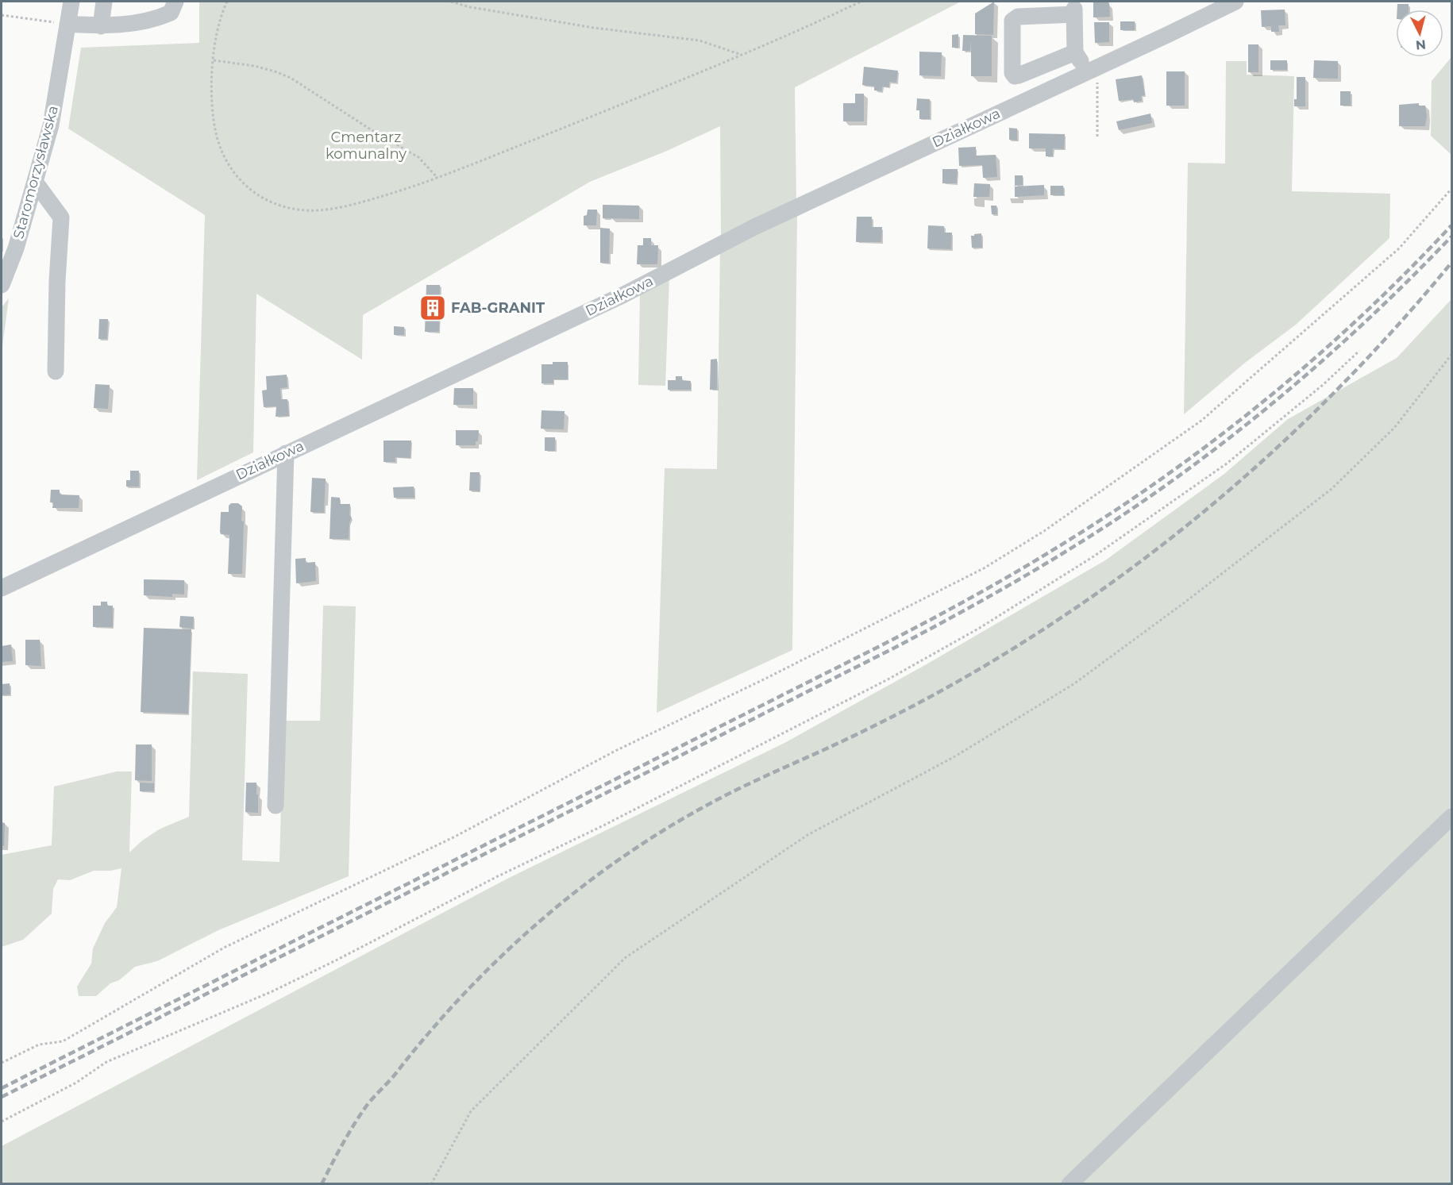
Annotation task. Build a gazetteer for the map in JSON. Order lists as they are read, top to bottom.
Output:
{
  "streets": {
    "street": ["Działkowa", "Staromorzysławska"]
  },
  "parks": ["Cmentarz komunalny"],
  "places": {
    "building": ["FAB-GRANIT"]
  },
  "north": "bottom"
}
